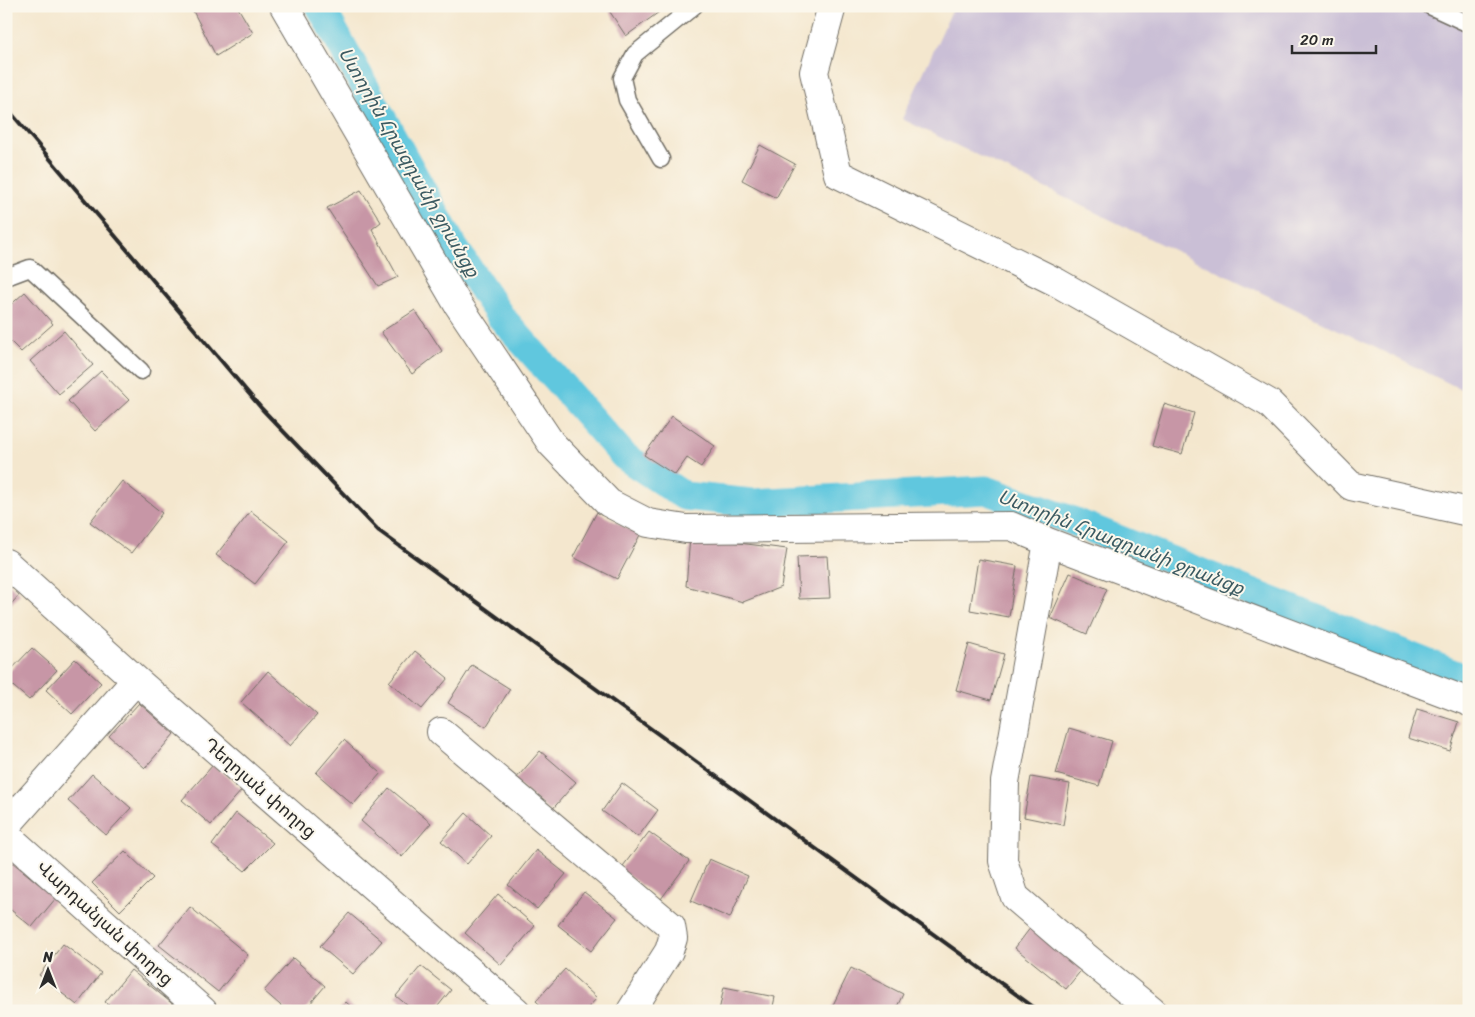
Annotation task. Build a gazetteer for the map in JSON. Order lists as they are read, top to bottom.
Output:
{
  "streets": {
    "street": ["Դեղոյան փողոց", "Վարդանյան փողոց"]
  },
  "water": ["Ստորին Հրազդանի ջրանցք"],
  "scale_bar": "20 m",
  "north": "top"
}
